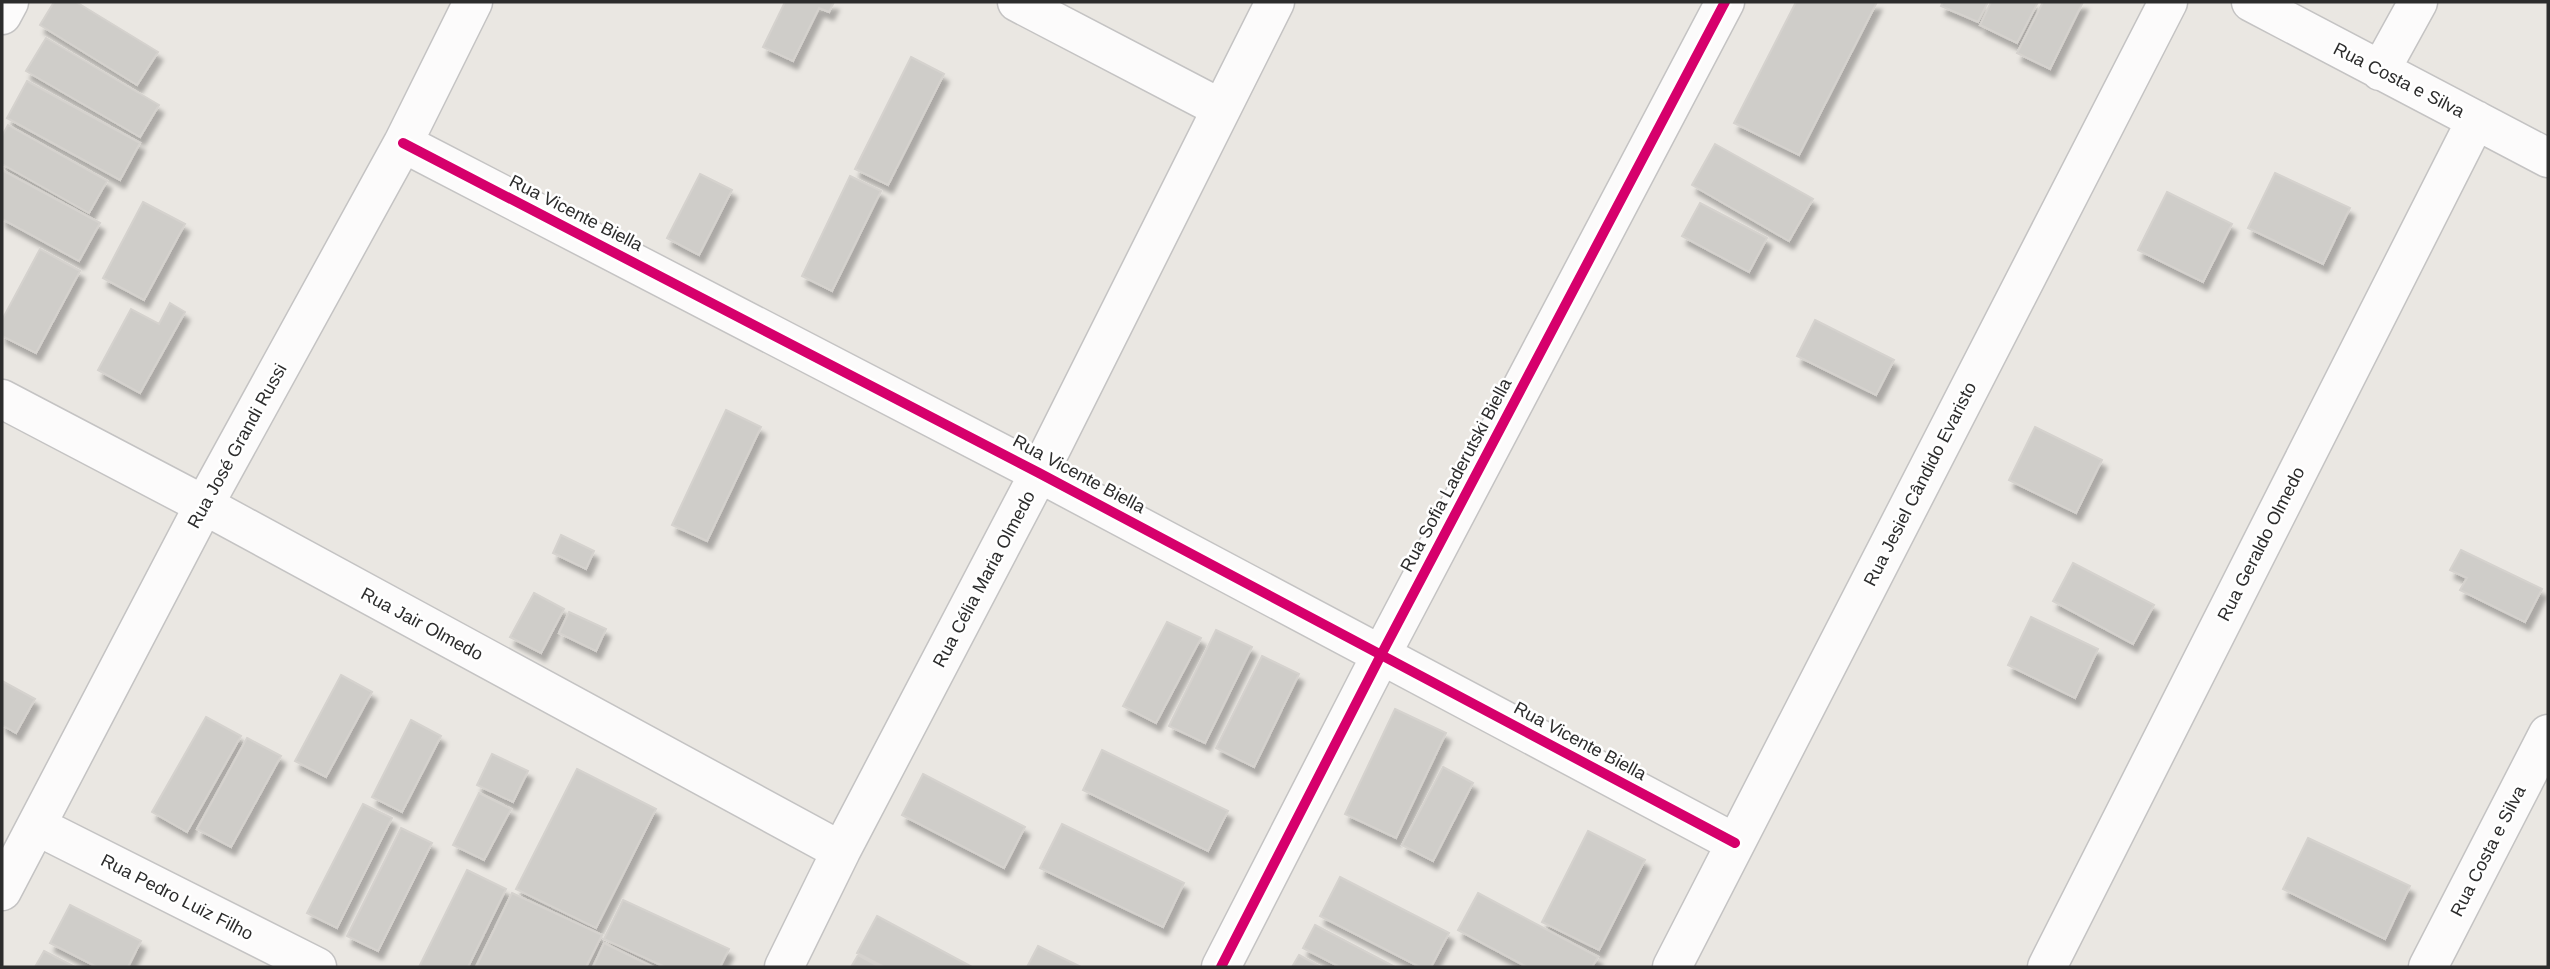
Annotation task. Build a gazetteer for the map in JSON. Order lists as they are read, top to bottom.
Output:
{
  "streets": {
    "street": [
      "Rua Costa e Silva",
      "Rua Vicente Biella",
      "Rua José Grandi Russi",
      "Rua Sofia Laderutski Biella",
      "Rua Jesiel Cândido Evaristo",
      "Rua Geraldo Olmedo",
      "Rua Célia Maria Olmedo",
      "Rua Jair Olmedo",
      "Rua Pedro Luiz Filho"
    ]
  },
  "crossings": [
    ["Rua Costa e Silva", "Rua Geraldo Olmedo"],
    ["Rua Vicente Biella", "Rua José Grandi Russi"],
    ["Rua Vicente Biella", "Rua Sofia Laderutski Biella"],
    ["Rua Vicente Biella", "Rua Jesiel Cândido Evaristo"],
    ["Rua Vicente Biella", "Rua Célia Maria Olmedo"],
    ["Rua José Grandi Russi", "Rua Jair Olmedo"],
    ["Rua José Grandi Russi", "Rua Pedro Luiz Filho"],
    ["Rua Célia Maria Olmedo", "Rua Jair Olmedo"]
  ]
}
